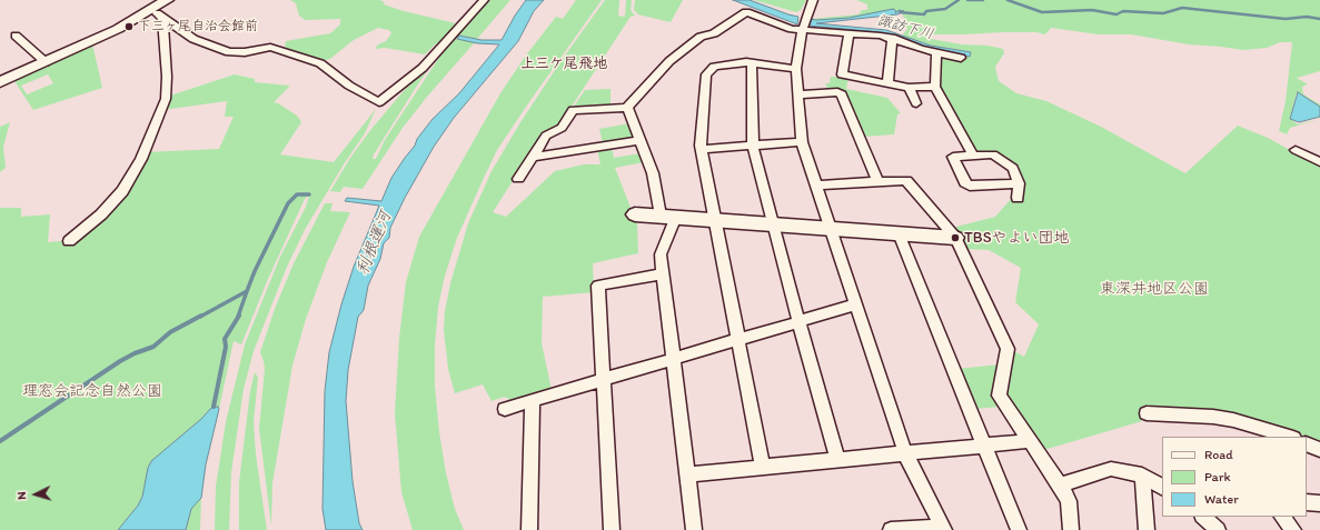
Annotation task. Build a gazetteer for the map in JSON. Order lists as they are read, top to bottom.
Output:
{
  "districts": ["上三ケ尾飛地"],
  "water": ["諏訪下川", "利根運河"],
  "parks": ["東深井地区公園", "理窓会記念自然公園"],
  "places": ["下三ヶ尾自治会館前", "TBSやよい団地"],
  "legend": ["Road", "Park", "Water"],
  "north": "left"
}
